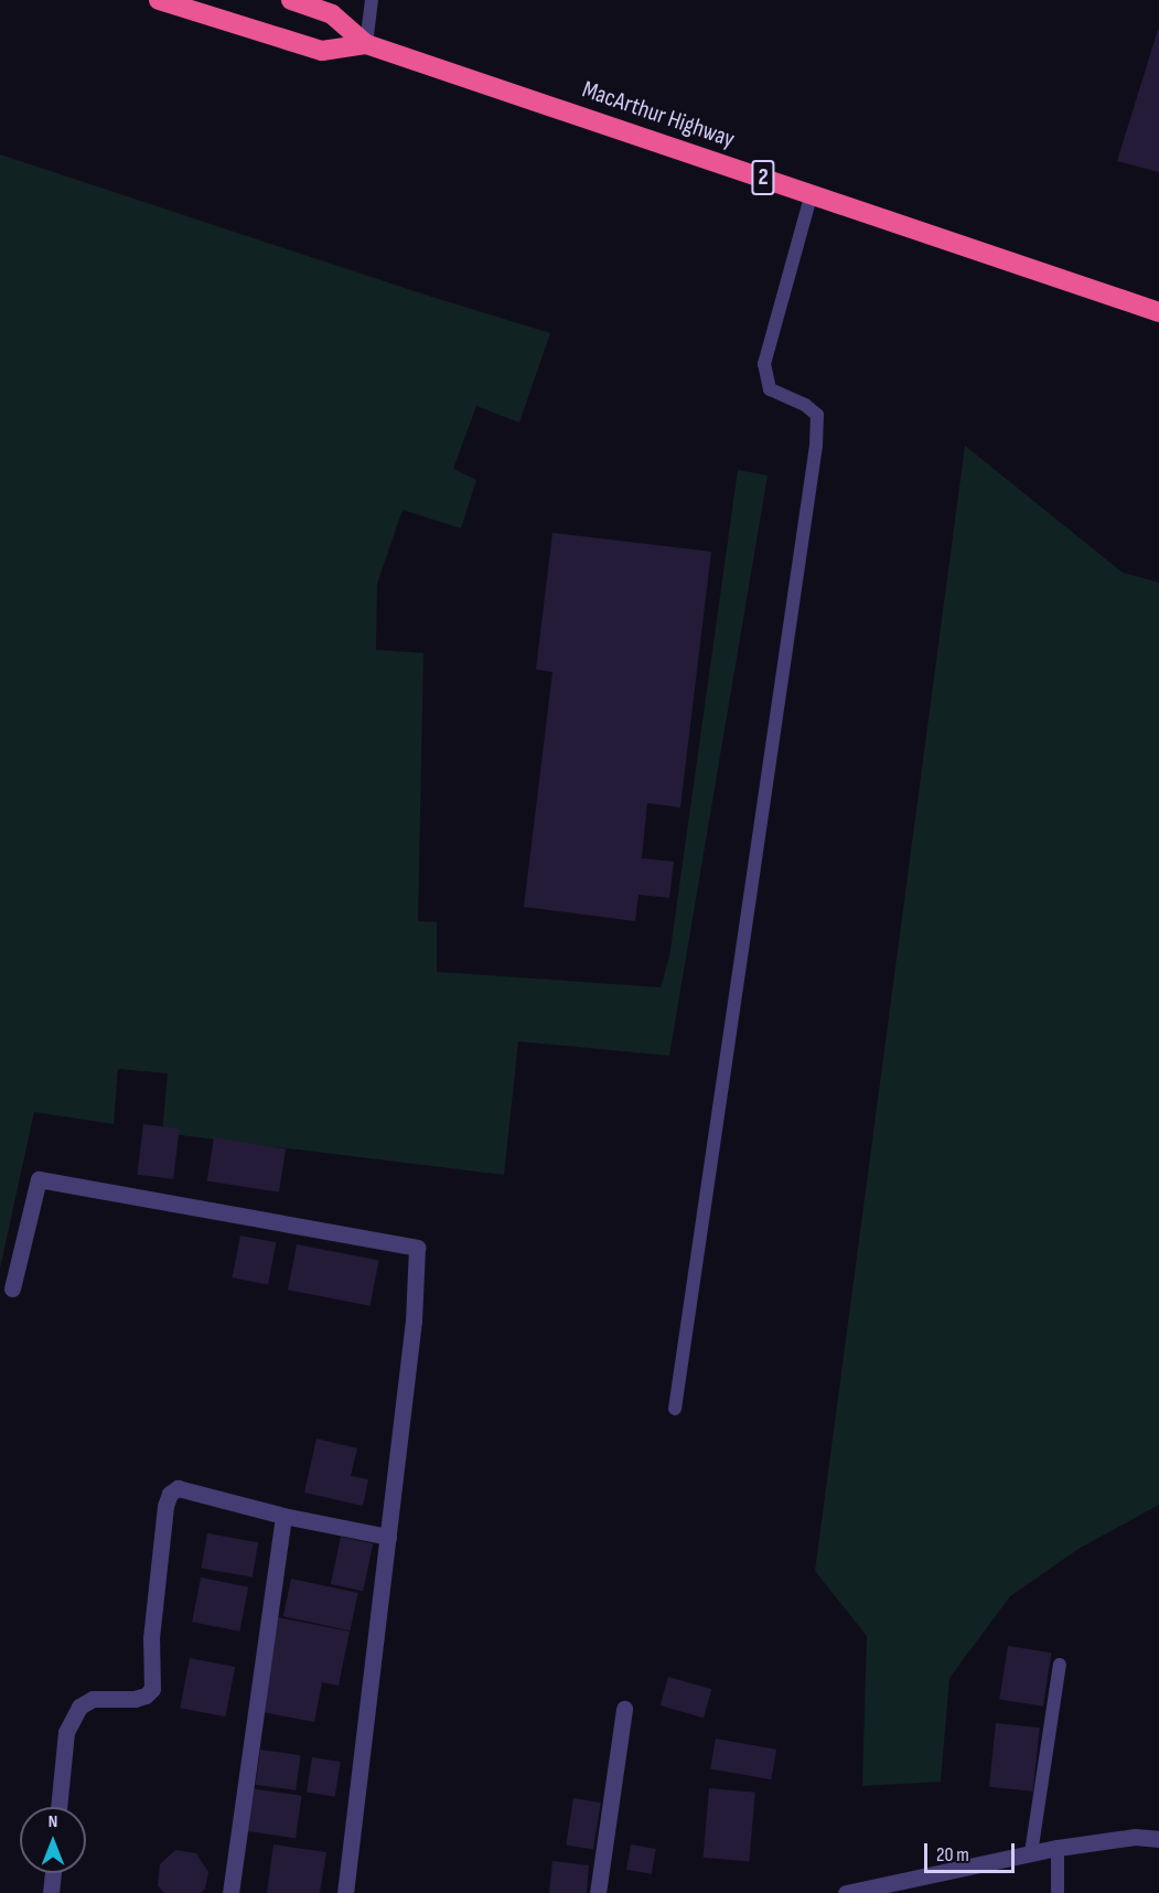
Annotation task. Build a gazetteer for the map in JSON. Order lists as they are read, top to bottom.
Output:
{
  "streets": {
    "highway": ["MacArthur Highway", "2"]
  },
  "scale_bar": "20 m",
  "north": "top"
}
